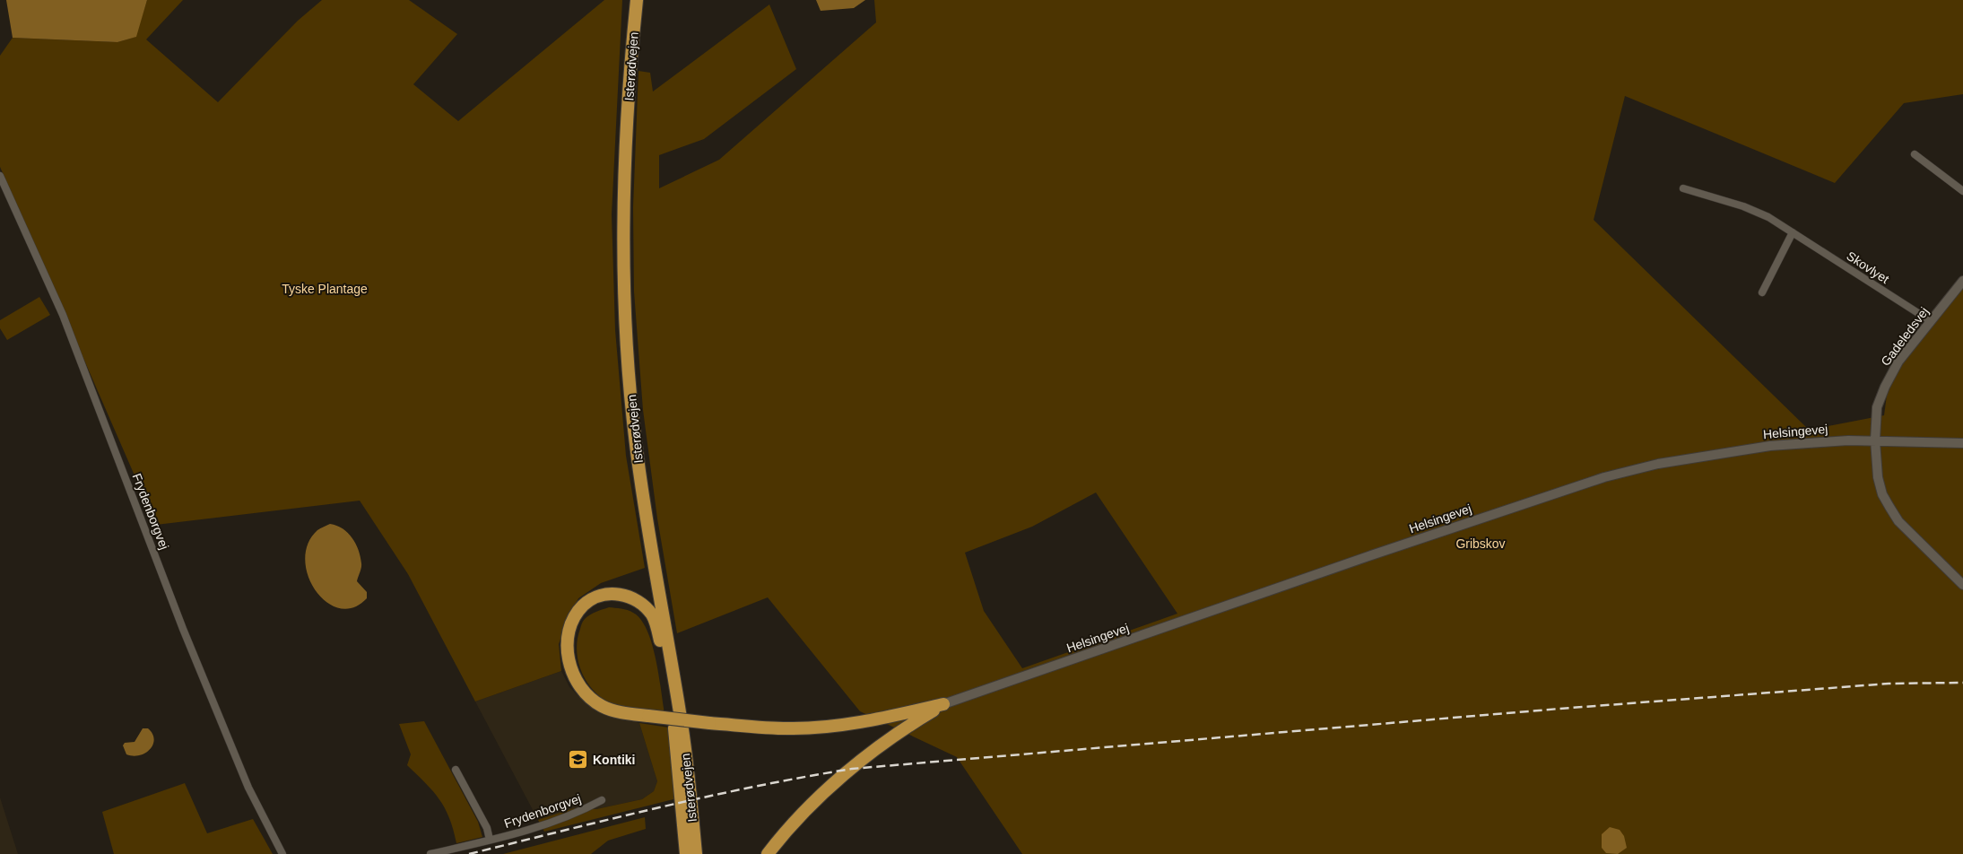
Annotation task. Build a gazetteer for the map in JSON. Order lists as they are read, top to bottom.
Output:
{
  "streets": {
    "highway": ["Isterødvejen"],
    "street": [
      "Skovlyet",
      "Gadeledsvej",
      "Helsingevej",
      "Frydenborgvej"
    ]
  },
  "crossings": [
    ["Skovlyet", "Gadeledsvej"],
    ["Gadeledsvej", "Helsingevej"]
  ],
  "parks": ["Tyske Plantage", "Gribskov"],
  "places": {
    "school or university": ["Kontiki"]
  }
}
